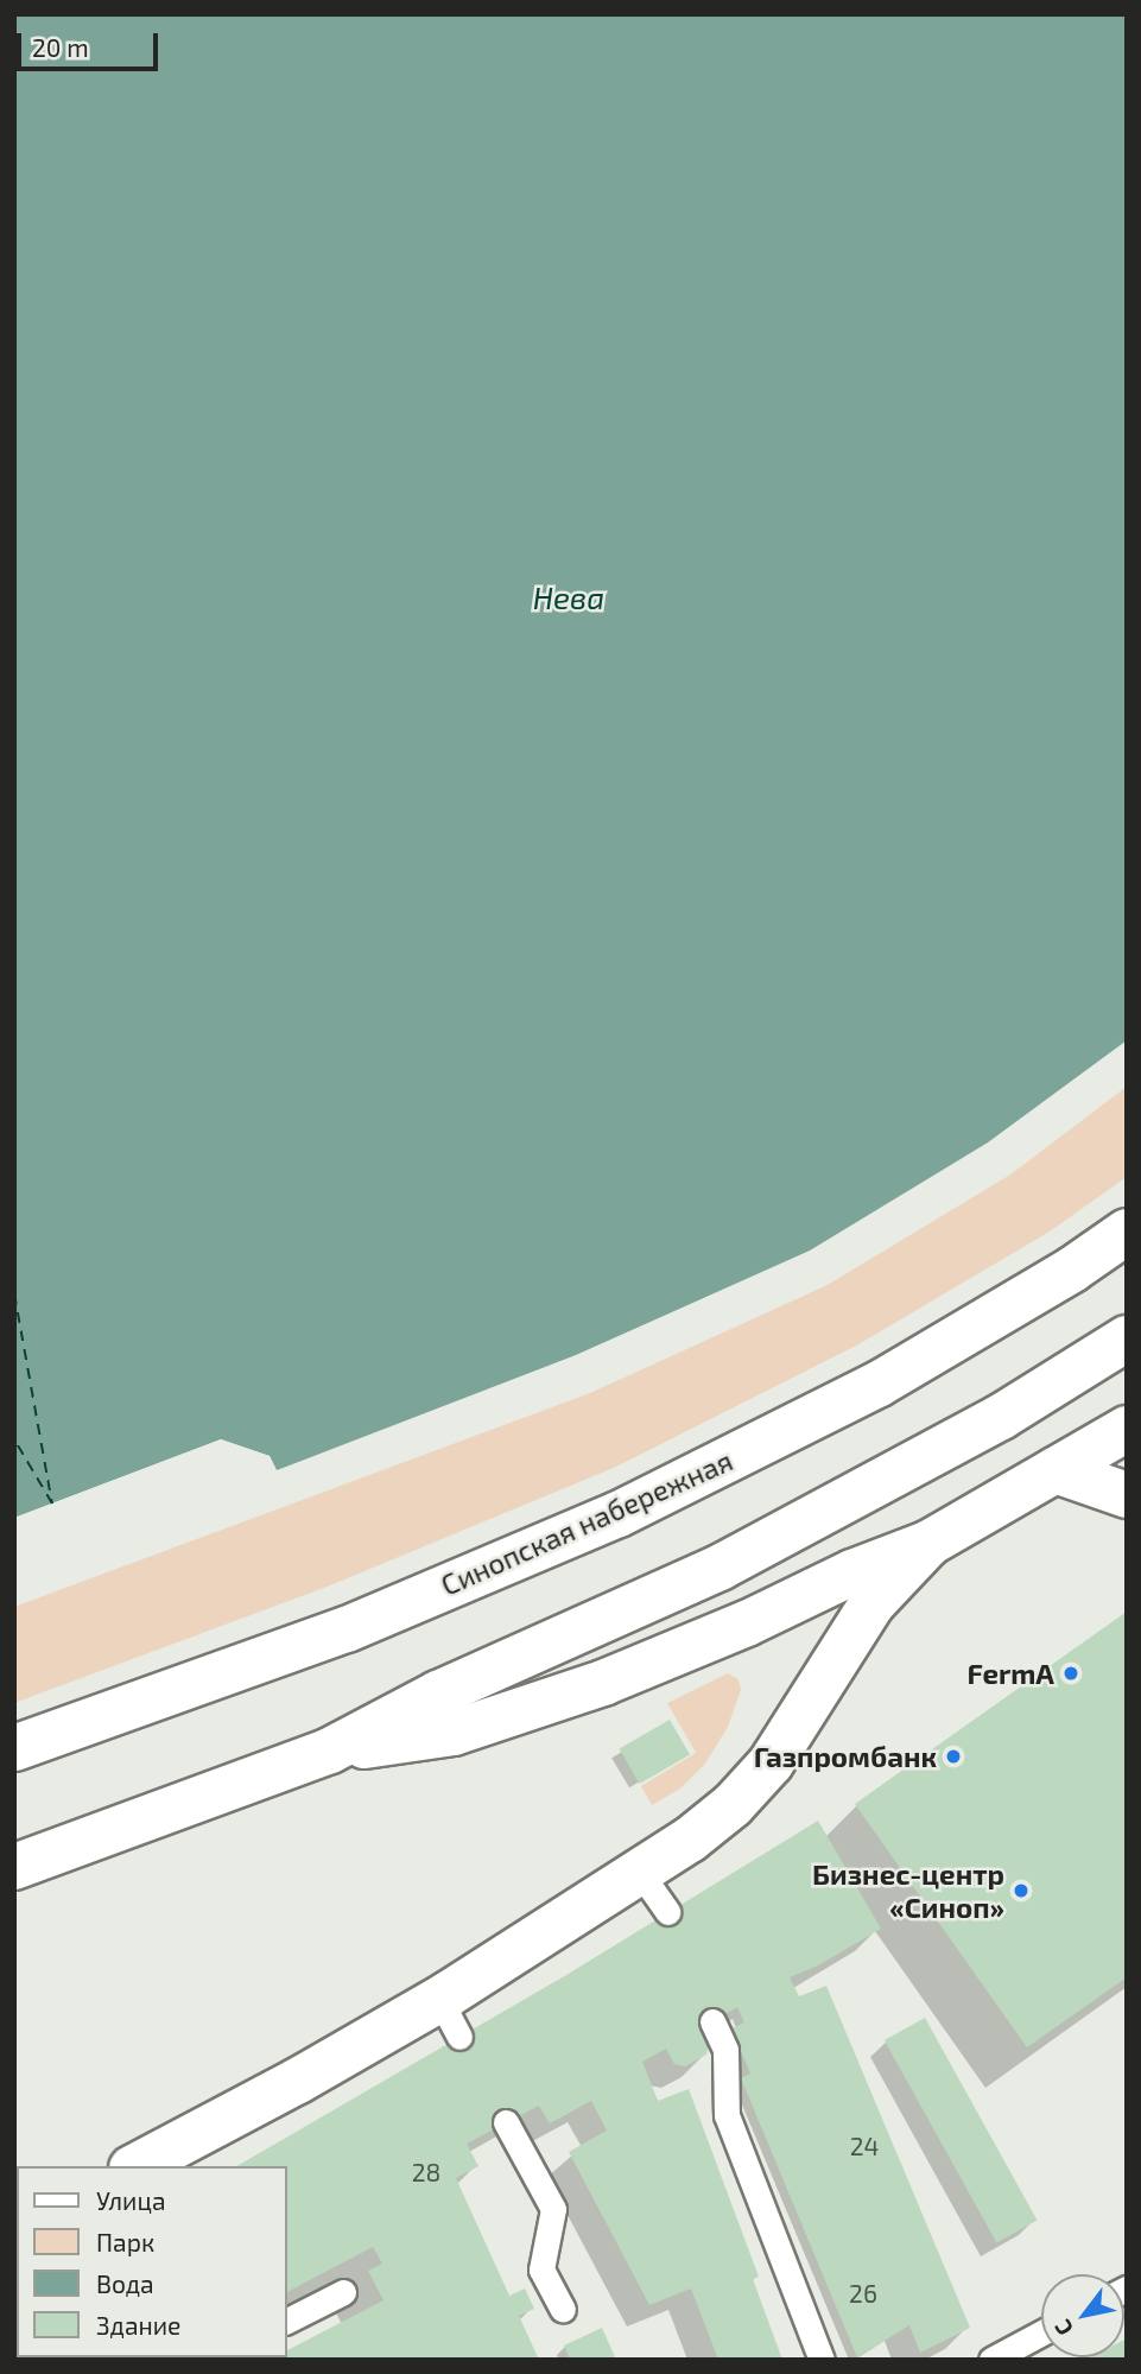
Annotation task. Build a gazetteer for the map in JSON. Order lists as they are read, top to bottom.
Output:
{
  "streets": {
    "main road": ["Синопская набережная"]
  },
  "water": ["Нева"],
  "places": ["FermA", "Газпромбанк", "Бизнес-центр «Синоп»"],
  "house_numbers": ["24", "28", "26"],
  "legend": [
    "Улица",
    "Парк",
    "Вода",
    "Здание"
  ],
  "scale_bar": "20 m",
  "north": "bottom left"
}
